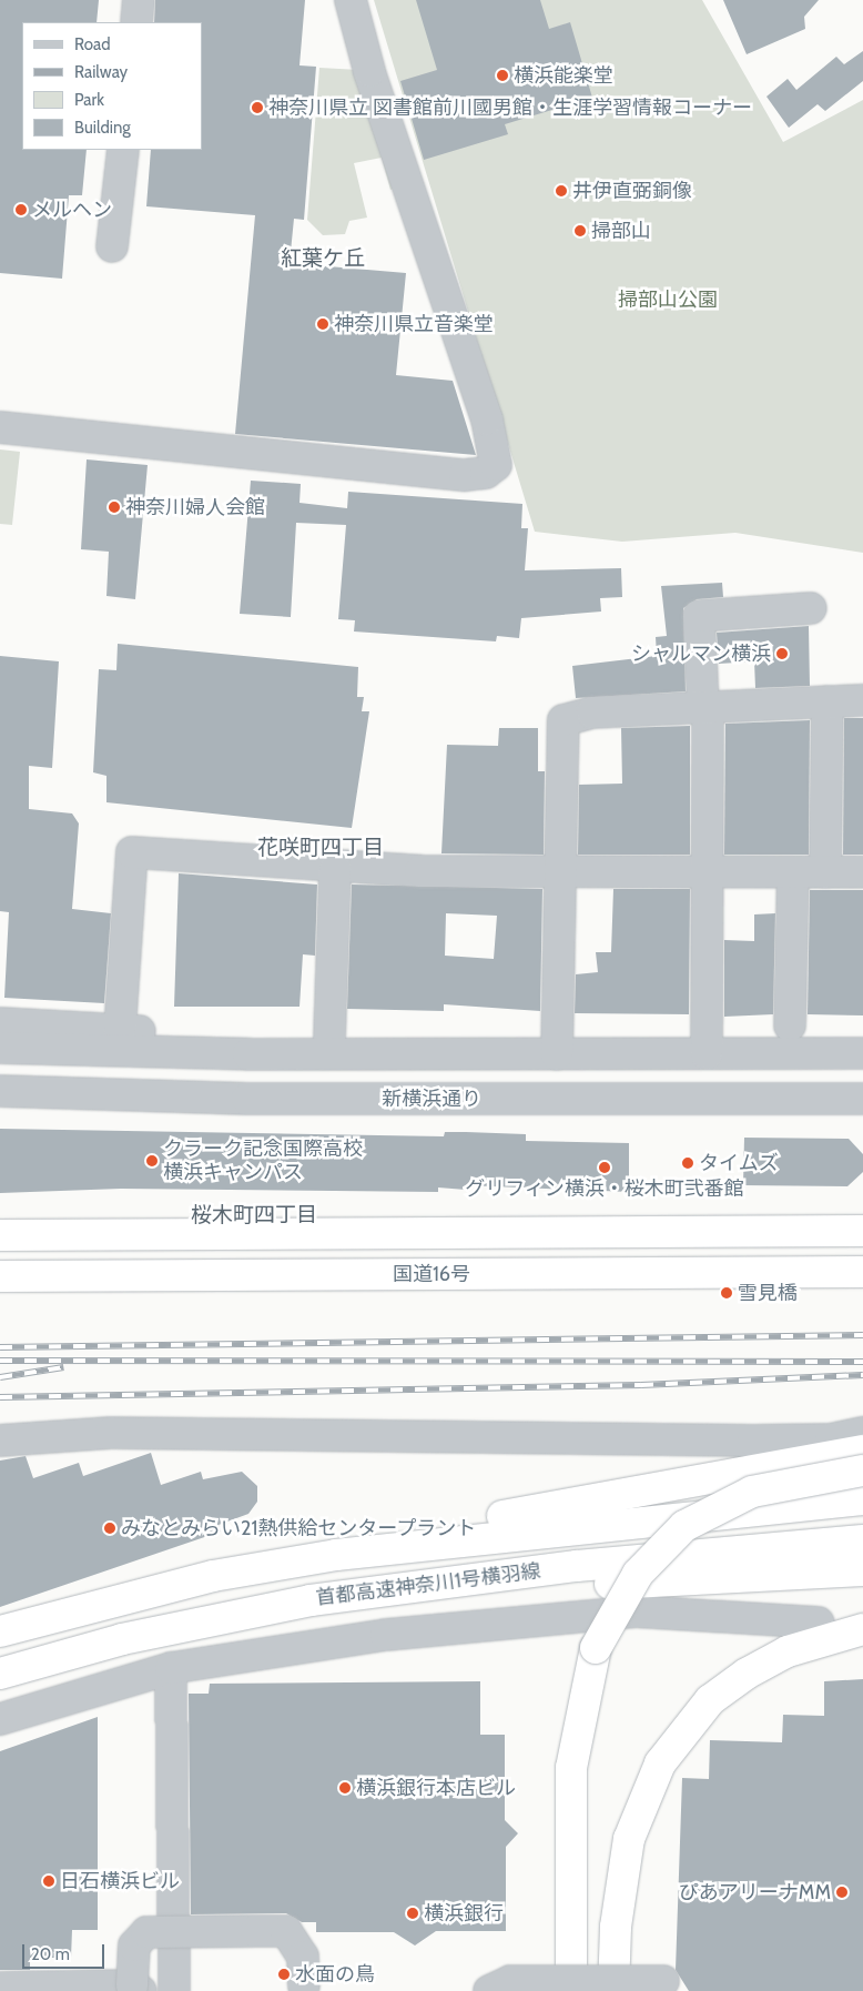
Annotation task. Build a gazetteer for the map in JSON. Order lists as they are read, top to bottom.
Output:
{
  "streets": {
    "highway": ["国道16号", "首都高速神奈川1号横羽線"],
    "street": ["新横浜通り"]
  },
  "districts": ["紅葉ケ丘", "花咲町四丁目", "桜木町四丁目"],
  "parks": ["掃部山公園"],
  "places": [
    "横浜能楽堂",
    "神奈川県立 図書館前川國男館・生涯学習情報コーナー",
    "井伊直弼銅像",
    "メルヘン",
    "掃部山",
    "神奈川県立音楽堂",
    "神奈川婦人会館",
    "シャルマン横浜",
    "クラーク記念国際高校 横浜キャンパス",
    "タイムズ",
    "グリフィン横浜・桜木町弐番館",
    "雪見橋",
    "みなとみらい21熱供給センタープラント",
    "横浜銀行本店ビル",
    "日石横浜ビル",
    "ぴあアリーナMM",
    "横浜銀行",
    "水面の鳥"
  ],
  "legend": [
    "Road",
    "Railway",
    "Park",
    "Building"
  ],
  "scale_bar": "20 m"
}
